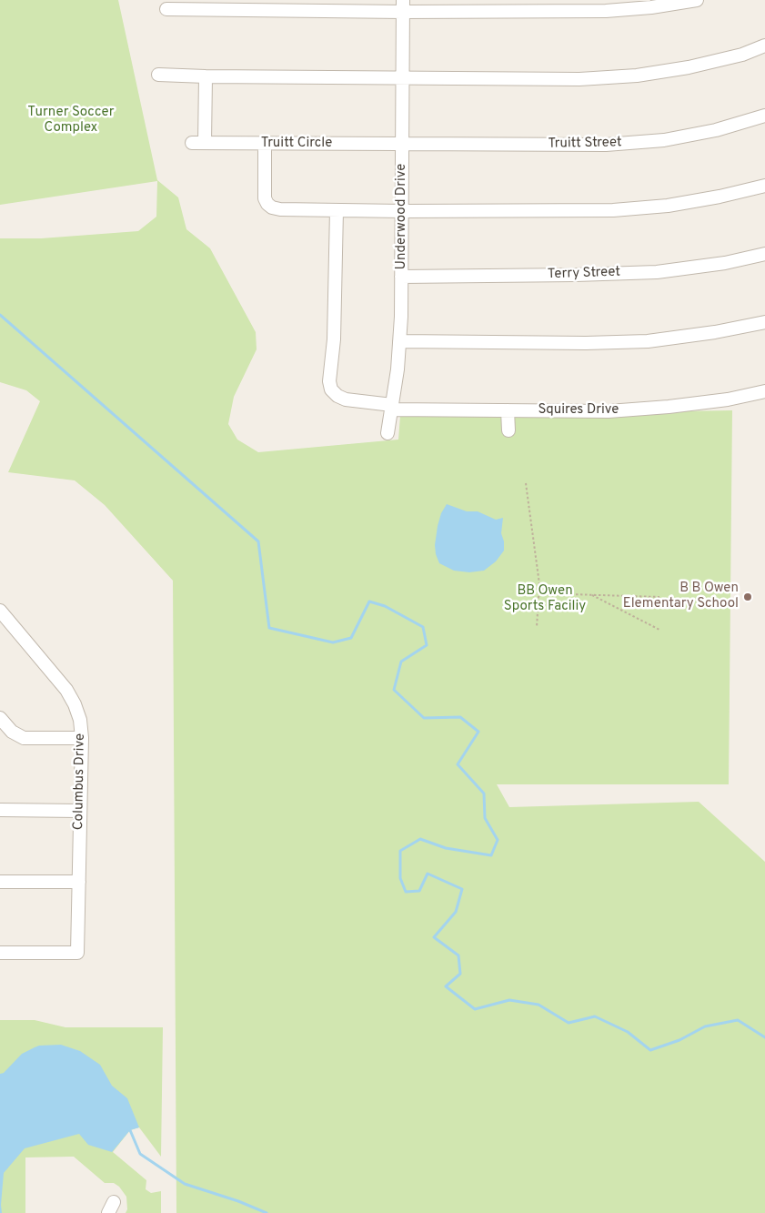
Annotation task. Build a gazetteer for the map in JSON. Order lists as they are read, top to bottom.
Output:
{
  "streets": {
    "street": [
      "Truitt Circle",
      "Truitt Street",
      "Underwood Drive",
      "Terry Street",
      "Squires Drive",
      "Columbus Drive"
    ]
  },
  "crossings": [
    ["Truitt Circle", "Truitt Street"],
    ["Truitt Circle", "Underwood Drive"],
    ["Truitt Street", "Underwood Drive"],
    ["Underwood Drive", "Terry Street"],
    ["Underwood Drive", "Squires Drive"]
  ],
  "parks": ["Turner Soccer Complex", "BB Owen Sports Faciliy"],
  "places": ["B B Owen Elementary School"]
}
